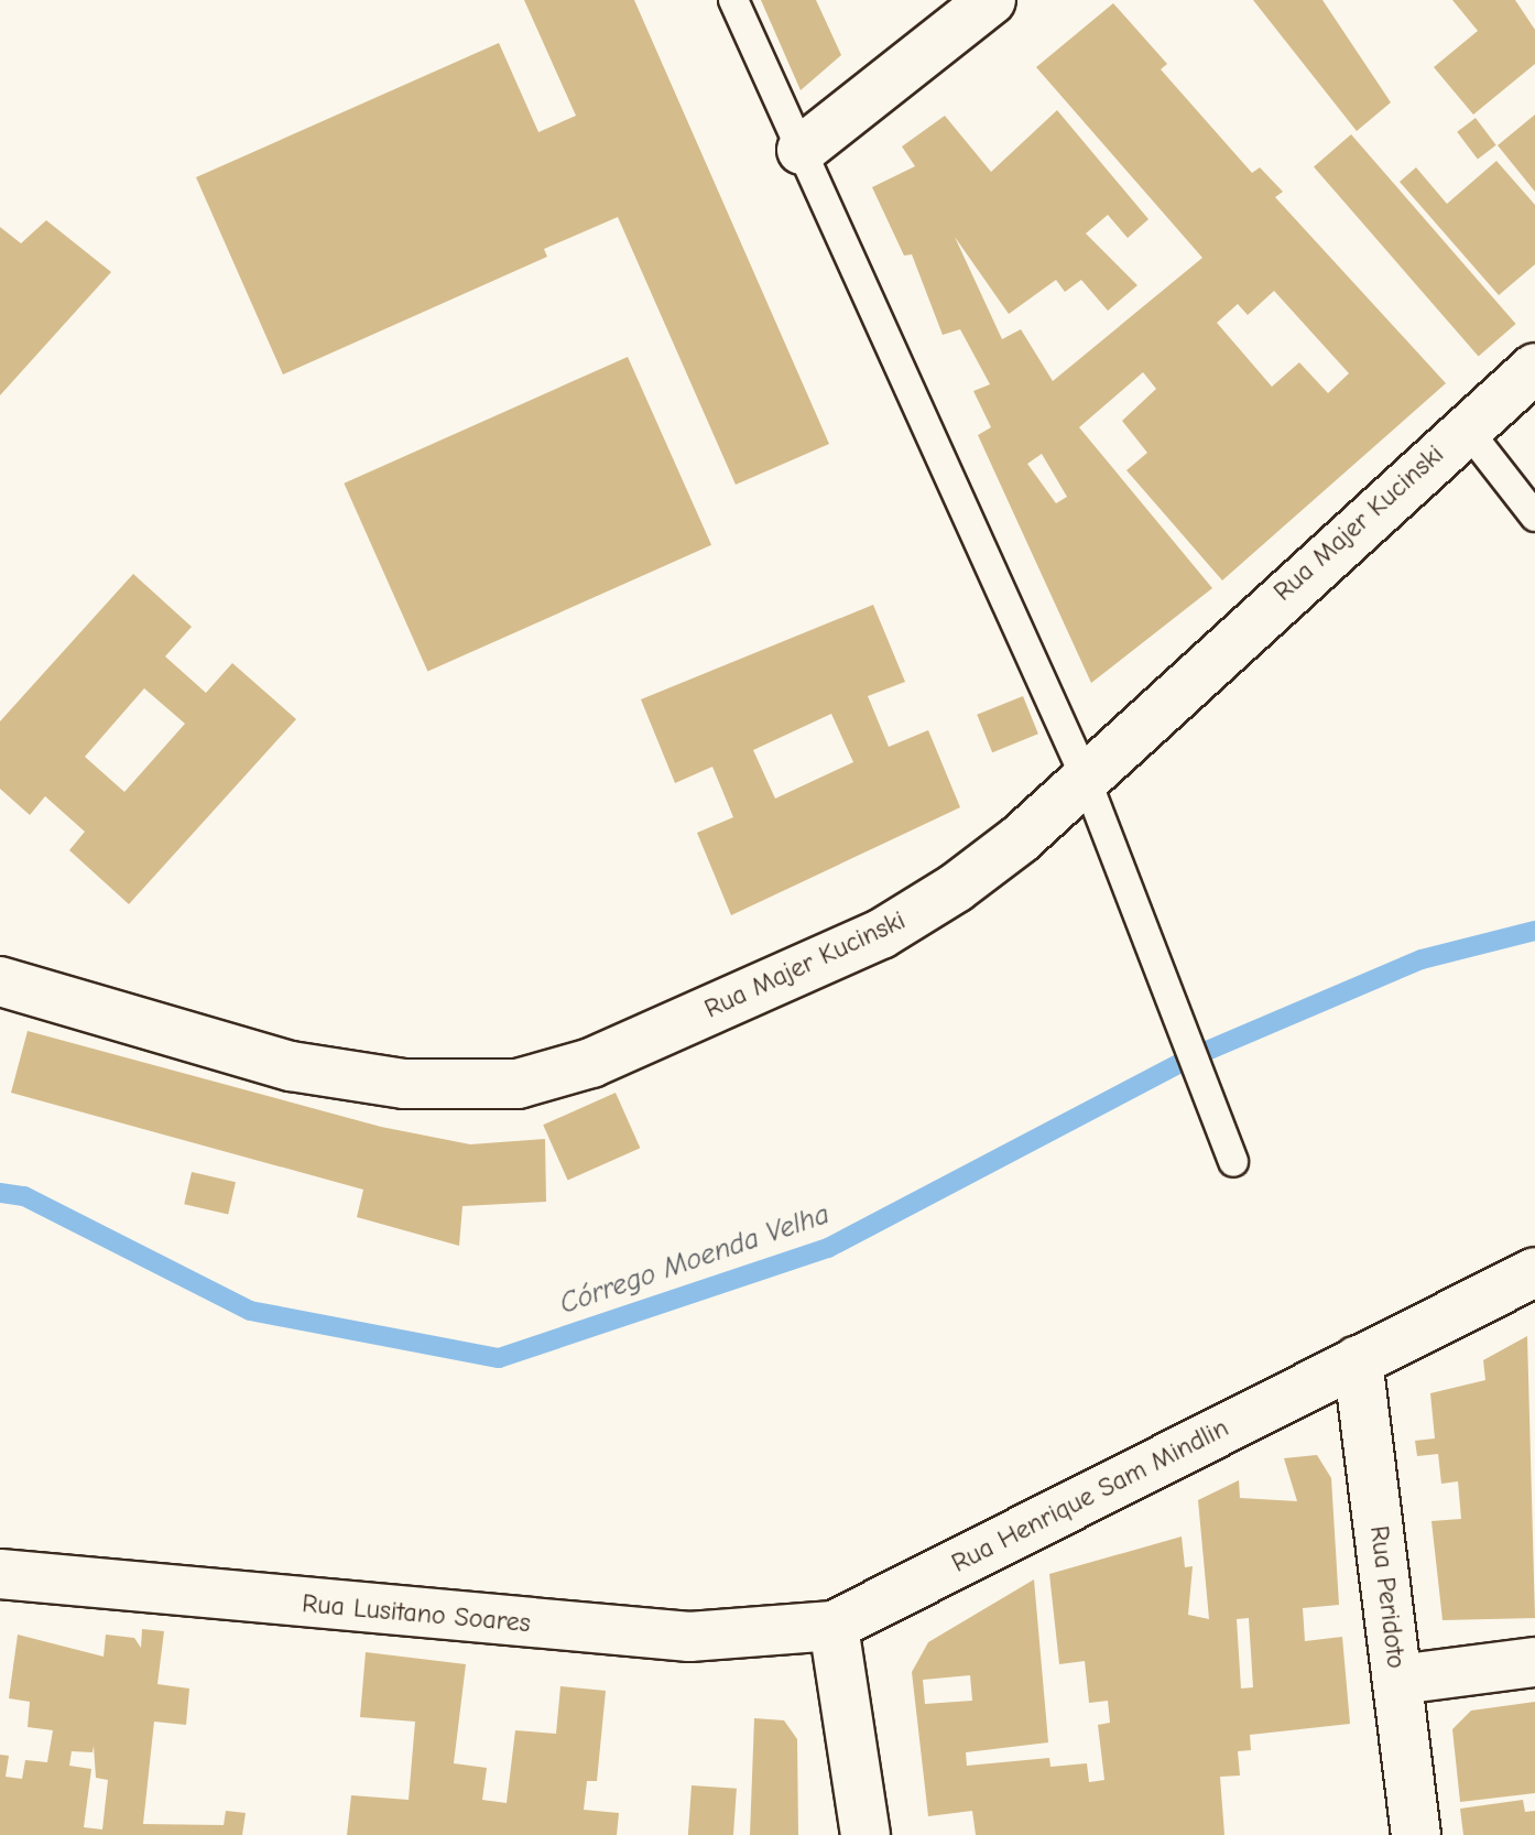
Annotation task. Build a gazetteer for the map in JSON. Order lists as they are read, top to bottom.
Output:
{
  "streets": {
    "street": [
      "Rua Majer Kucinski",
      "Rua Henrique Sam Mindlin",
      "Rua Peridoto",
      "Rua Lusitano Soares"
    ]
  },
  "crossings": [
    ["Rua Henrique Sam Mindlin", "Rua Peridoto"],
    ["Rua Henrique Sam Mindlin", "Rua Lusitano Soares"]
  ],
  "water": ["Córrego Moenda Velha"]
}
